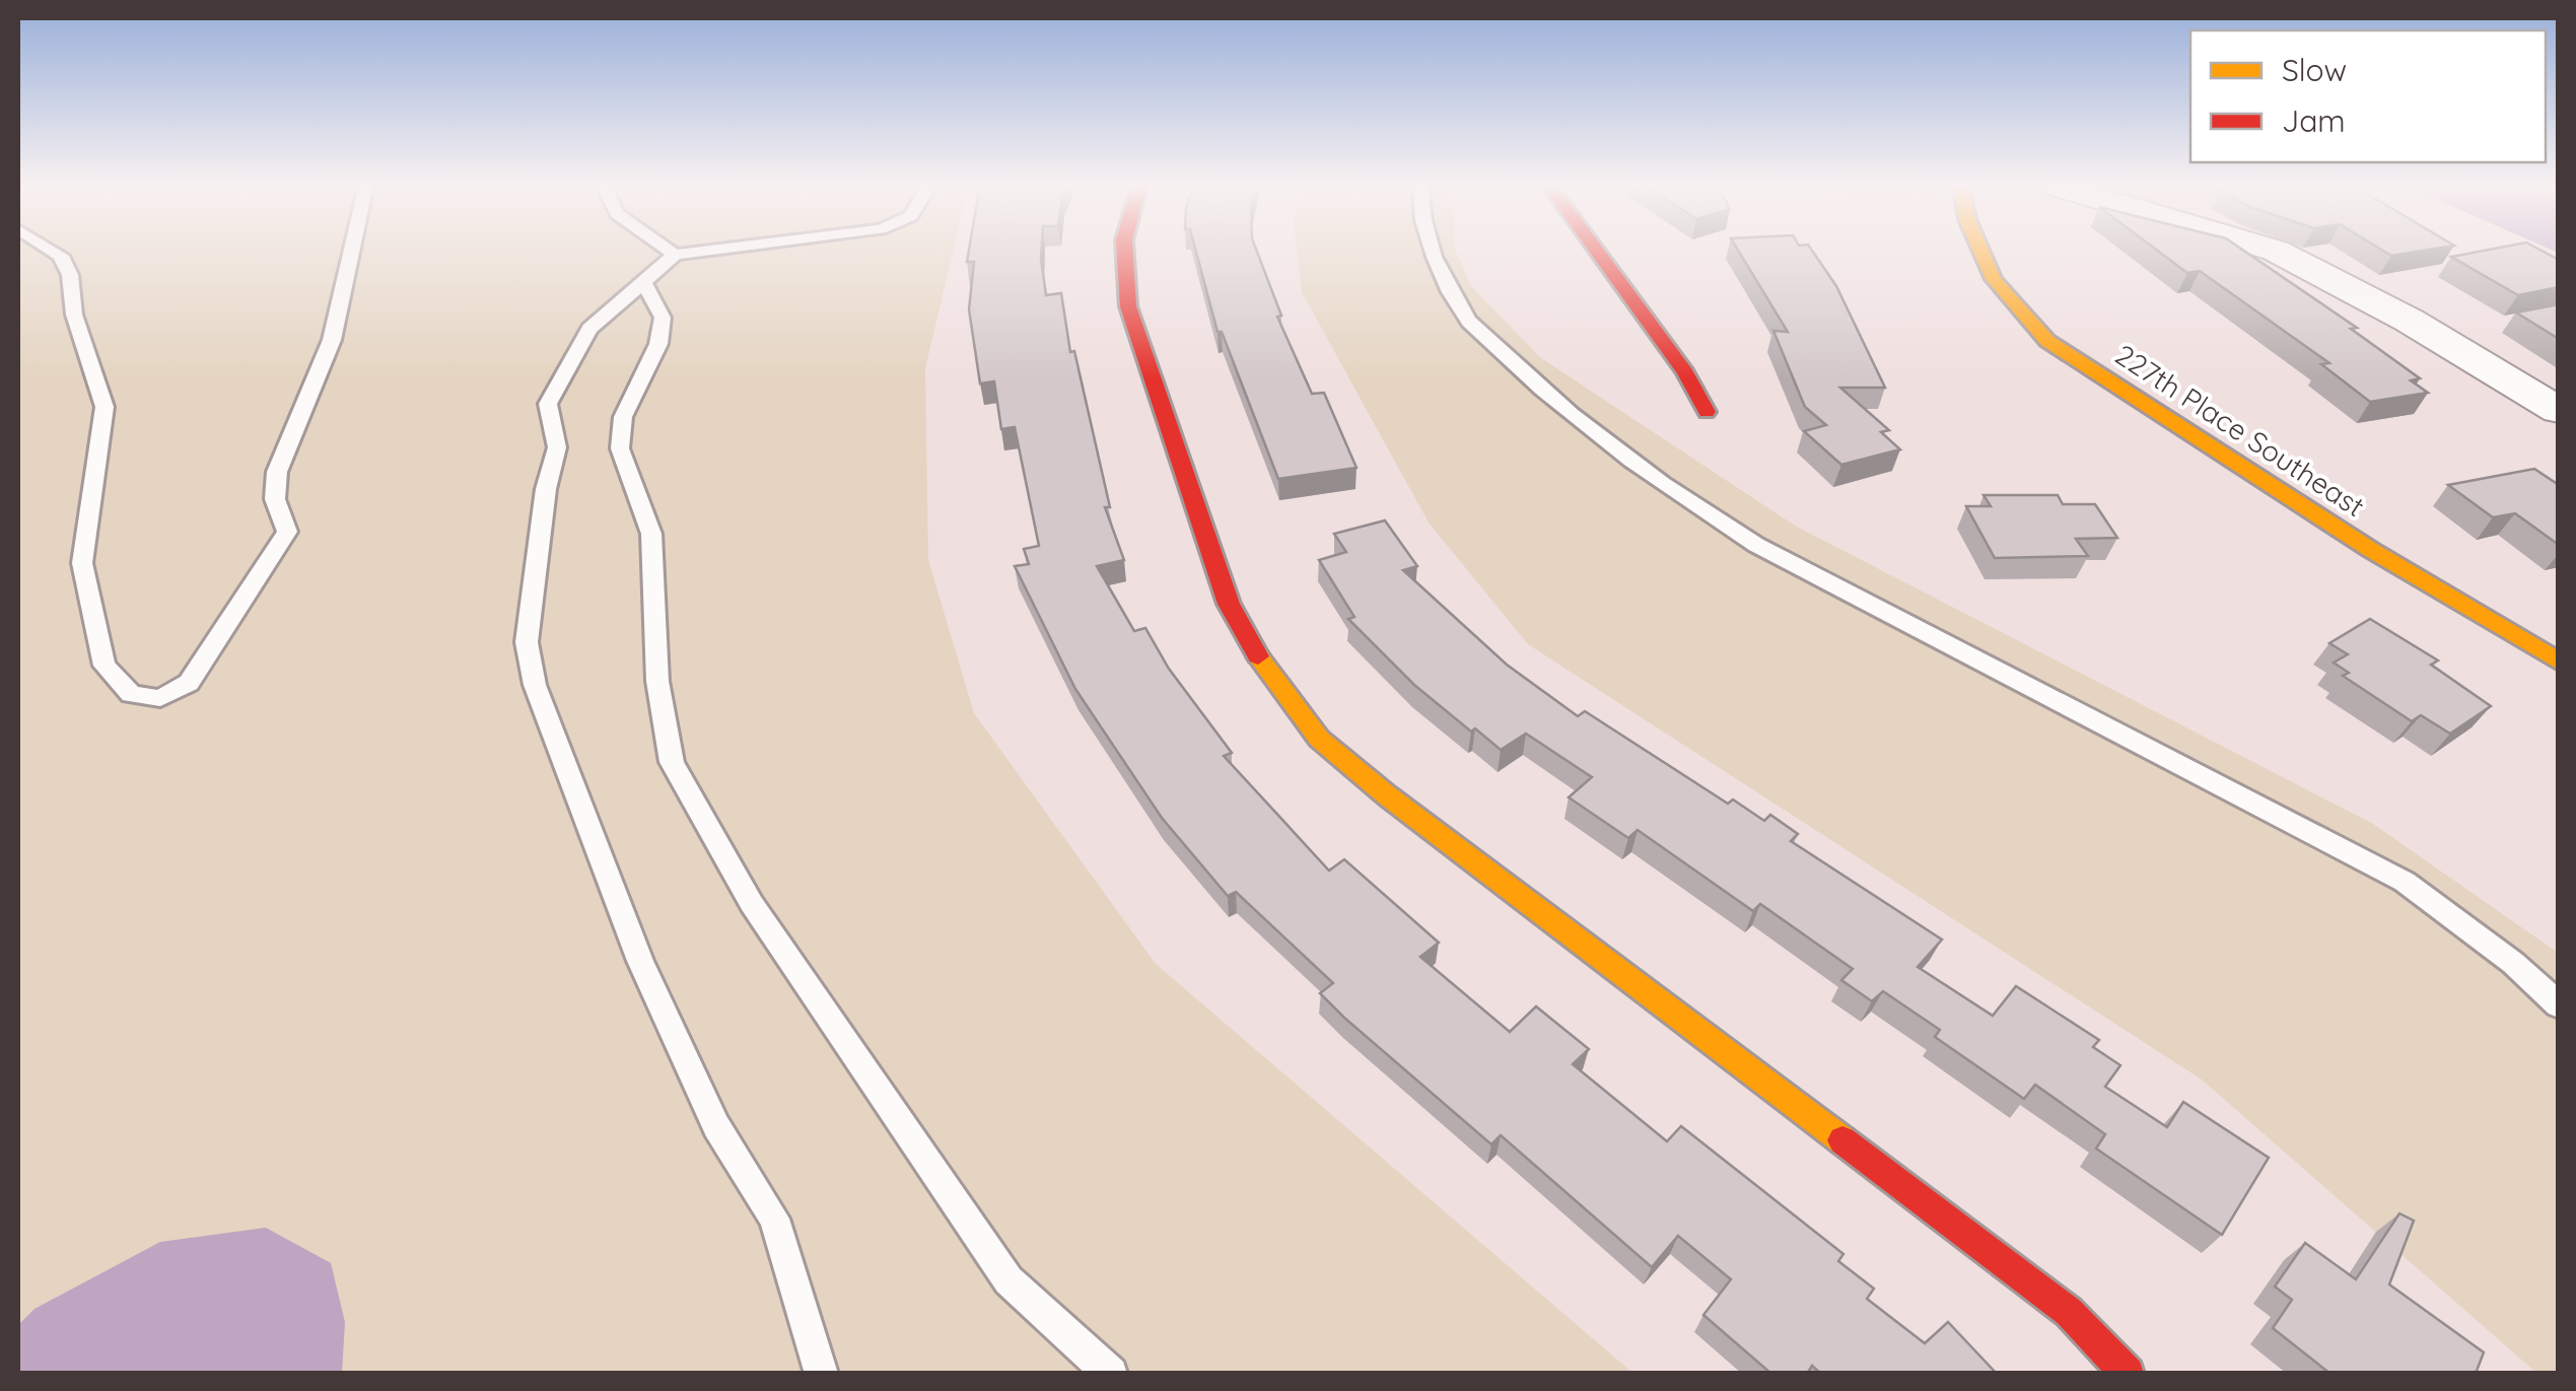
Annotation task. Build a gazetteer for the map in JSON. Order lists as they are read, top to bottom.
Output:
{
  "streets": {
    "street": ["227th Place Southeast"]
  },
  "legend": ["Slow", "Jam"]
}
